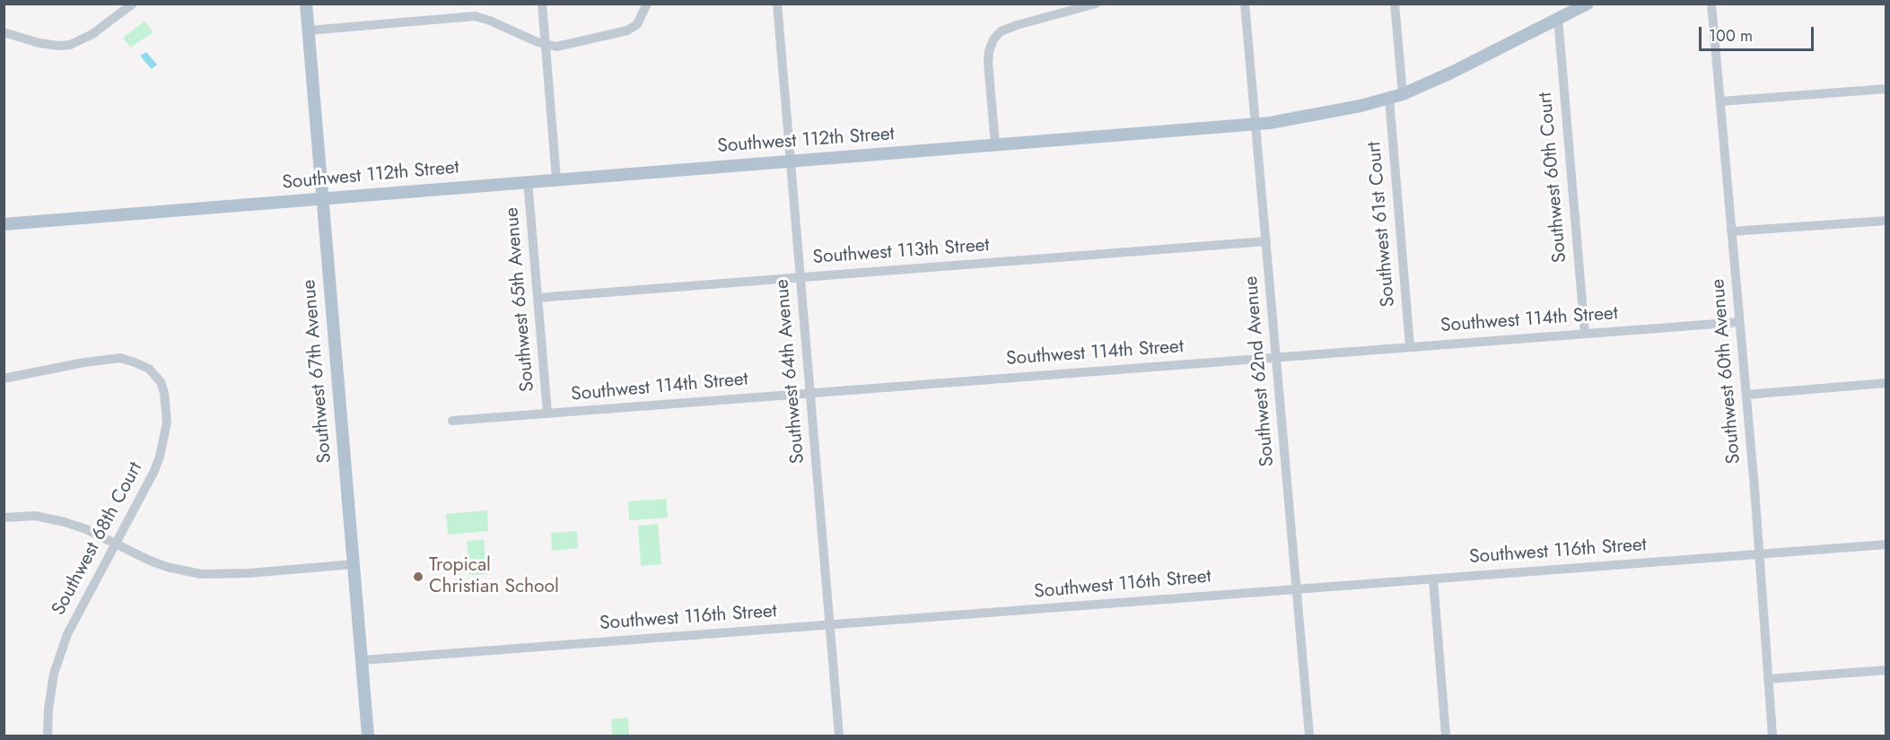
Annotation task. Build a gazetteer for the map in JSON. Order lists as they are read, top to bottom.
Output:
{
  "streets": {
    "main road": ["Southwest 112th Street", "Southwest 67th Avenue"],
    "street": [
      "Southwest 60th Court",
      "Southwest 61st Court",
      "Southwest 113th Street",
      "Southwest 65th Avenue",
      "Southwest 114th Street",
      "Southwest 64th Avenue",
      "Southwest 62nd Avenue",
      "Southwest 60th Avenue",
      "Southwest 68th Court",
      "Southwest 116th Street"
    ]
  },
  "crossings": [
    ["Southwest 112th Street", "Southwest 60th Court"],
    ["Southwest 112th Street", "Southwest 61st Court"],
    ["Southwest 112th Street", "Southwest 65th Avenue"],
    ["Southwest 112th Street", "Southwest 67th Avenue"],
    ["Southwest 112th Street", "Southwest 64th Avenue"],
    ["Southwest 112th Street", "Southwest 62nd Avenue"],
    ["Southwest 60th Court", "Southwest 114th Street"],
    ["Southwest 61st Court", "Southwest 114th Street"],
    ["Southwest 113th Street", "Southwest 65th Avenue"],
    ["Southwest 113th Street", "Southwest 64th Avenue"],
    ["Southwest 113th Street", "Southwest 62nd Avenue"],
    ["Southwest 65th Avenue", "Southwest 114th Street"],
    ["Southwest 114th Street", "Southwest 64th Avenue"],
    ["Southwest 114th Street", "Southwest 62nd Avenue"],
    ["Southwest 114th Street", "Southwest 60th Avenue"],
    ["Southwest 67th Avenue", "Southwest 116th Street"],
    ["Southwest 64th Avenue", "Southwest 116th Street"],
    ["Southwest 62nd Avenue", "Southwest 116th Street"],
    ["Southwest 60th Avenue", "Southwest 116th Street"]
  ],
  "places": ["Tropical Christian School"],
  "scale_bar": "100 m"
}
